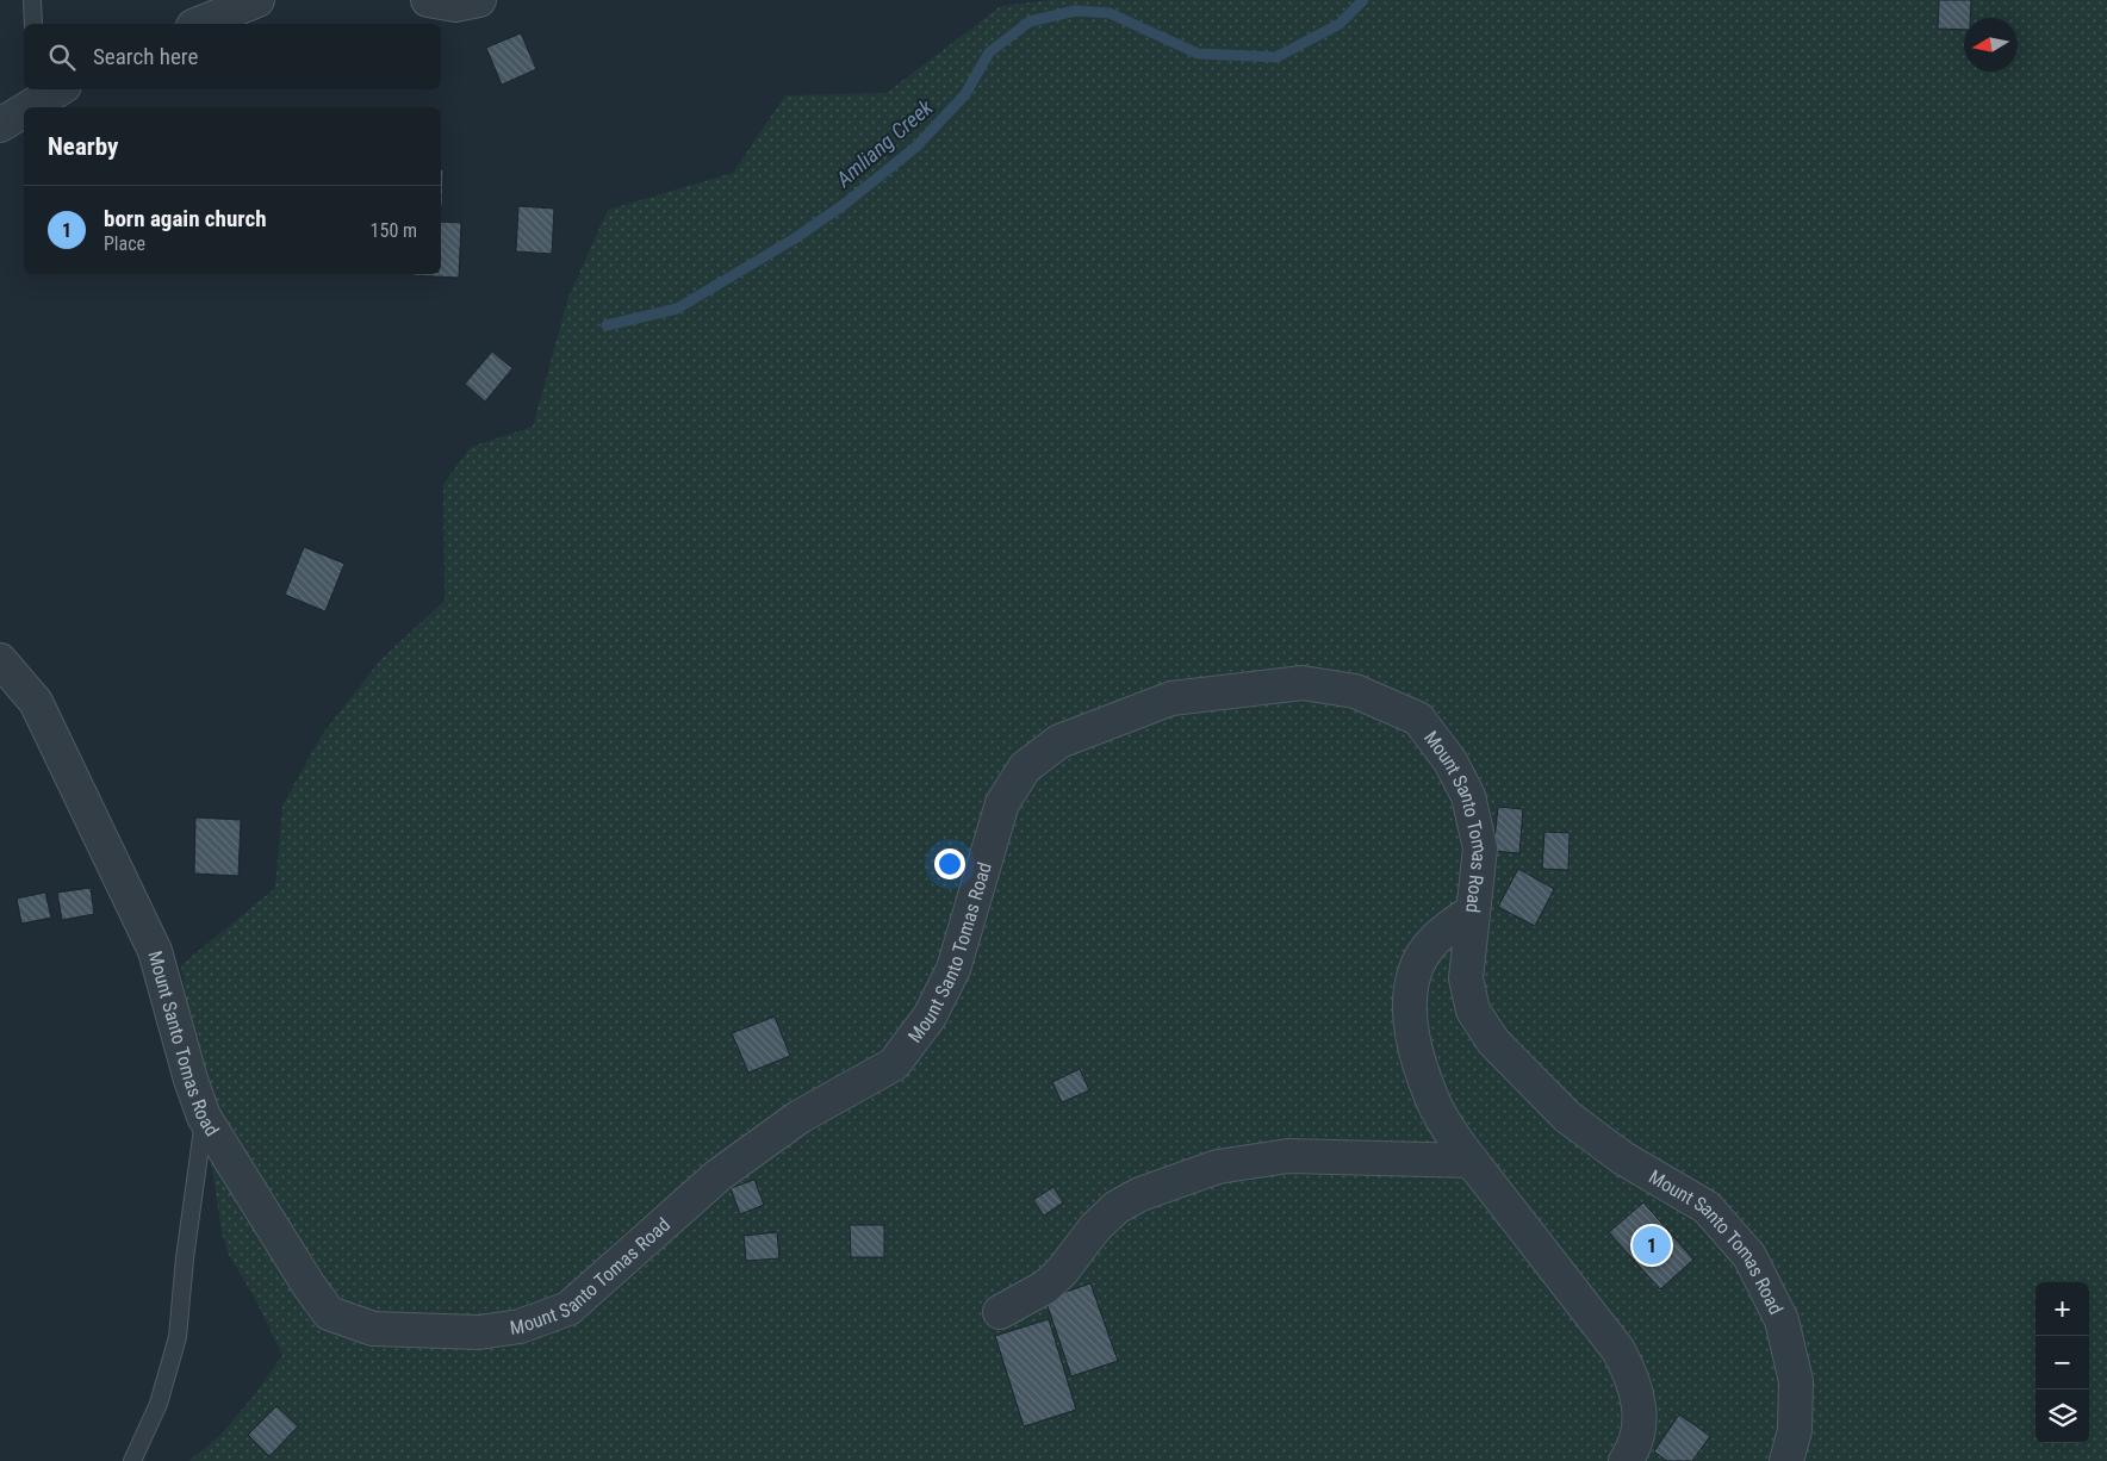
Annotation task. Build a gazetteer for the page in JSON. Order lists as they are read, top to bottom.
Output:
{
  "streets": {
    "street": ["Mount Santo Tomas Road"]
  },
  "water": ["Amliang Creek"],
  "north": "left",
  "page": {
    "search": "Search here",
    "heading": "Nearby",
    "list": [
      {
        "mark": "1",
        "name": "born again church",
        "note": "Place",
        "value": "150 m"
      }
    ],
    "pins": "1",
    "map_buttons": ["+", "−"]
  }
}
